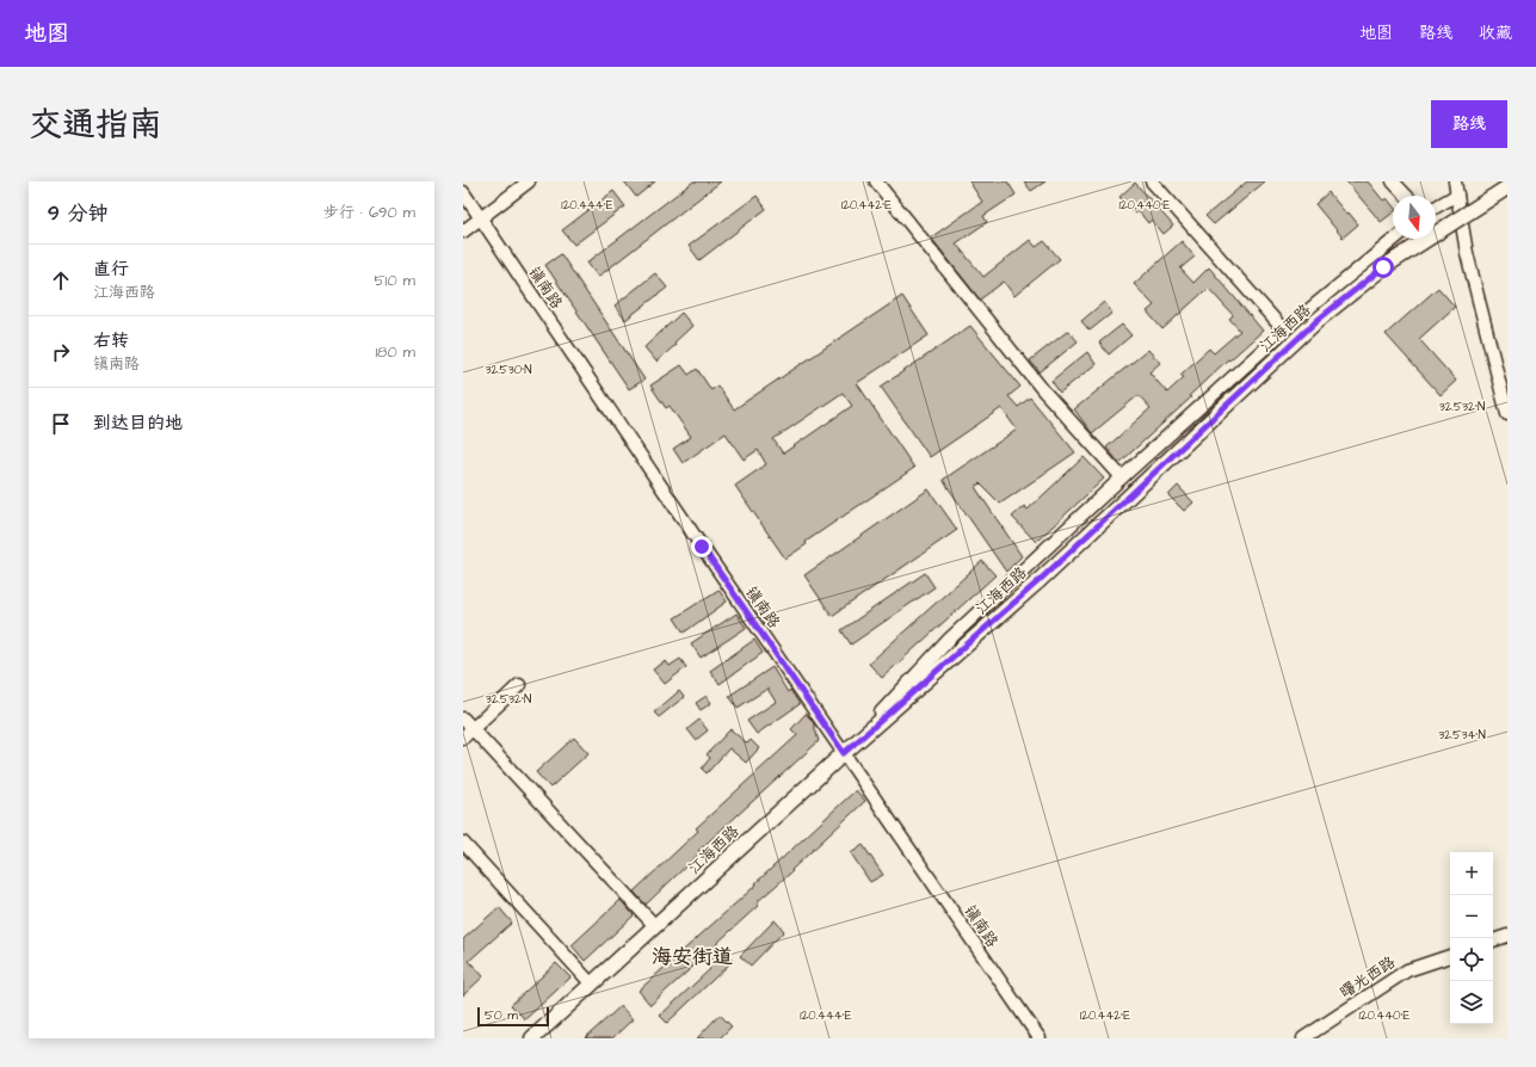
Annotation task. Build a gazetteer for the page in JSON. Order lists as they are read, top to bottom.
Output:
{
  "streets": {
    "main road": ["江海西路"],
    "street": ["镇南路", "曙光西路"]
  },
  "crossings": [
    ["镇南路", "江海西路"]
  ],
  "districts": ["海安街道"],
  "scale_bar": "50 m",
  "north": "bottom",
  "page": {
    "header": "地图",
    "nav": ["地图", "路线", "收藏"],
    "title": "交通指南",
    "buttons": "路线",
    "heading": ["9 分钟", "步行 · 690 m"],
    "list": [
      ["直行", "江海西路", "510 m"],
      ["右转", "镇南路", "180 m"],
      "到达目的地"
    ],
    "map_buttons": ["+", "−"],
    "scale": "50 m"
  },
  "coordinates": [
    "120.444°E",
    "120.442°E",
    "120.440°E",
    "32.530°N",
    "32.532°N",
    "32.534°N"
  ]
}
